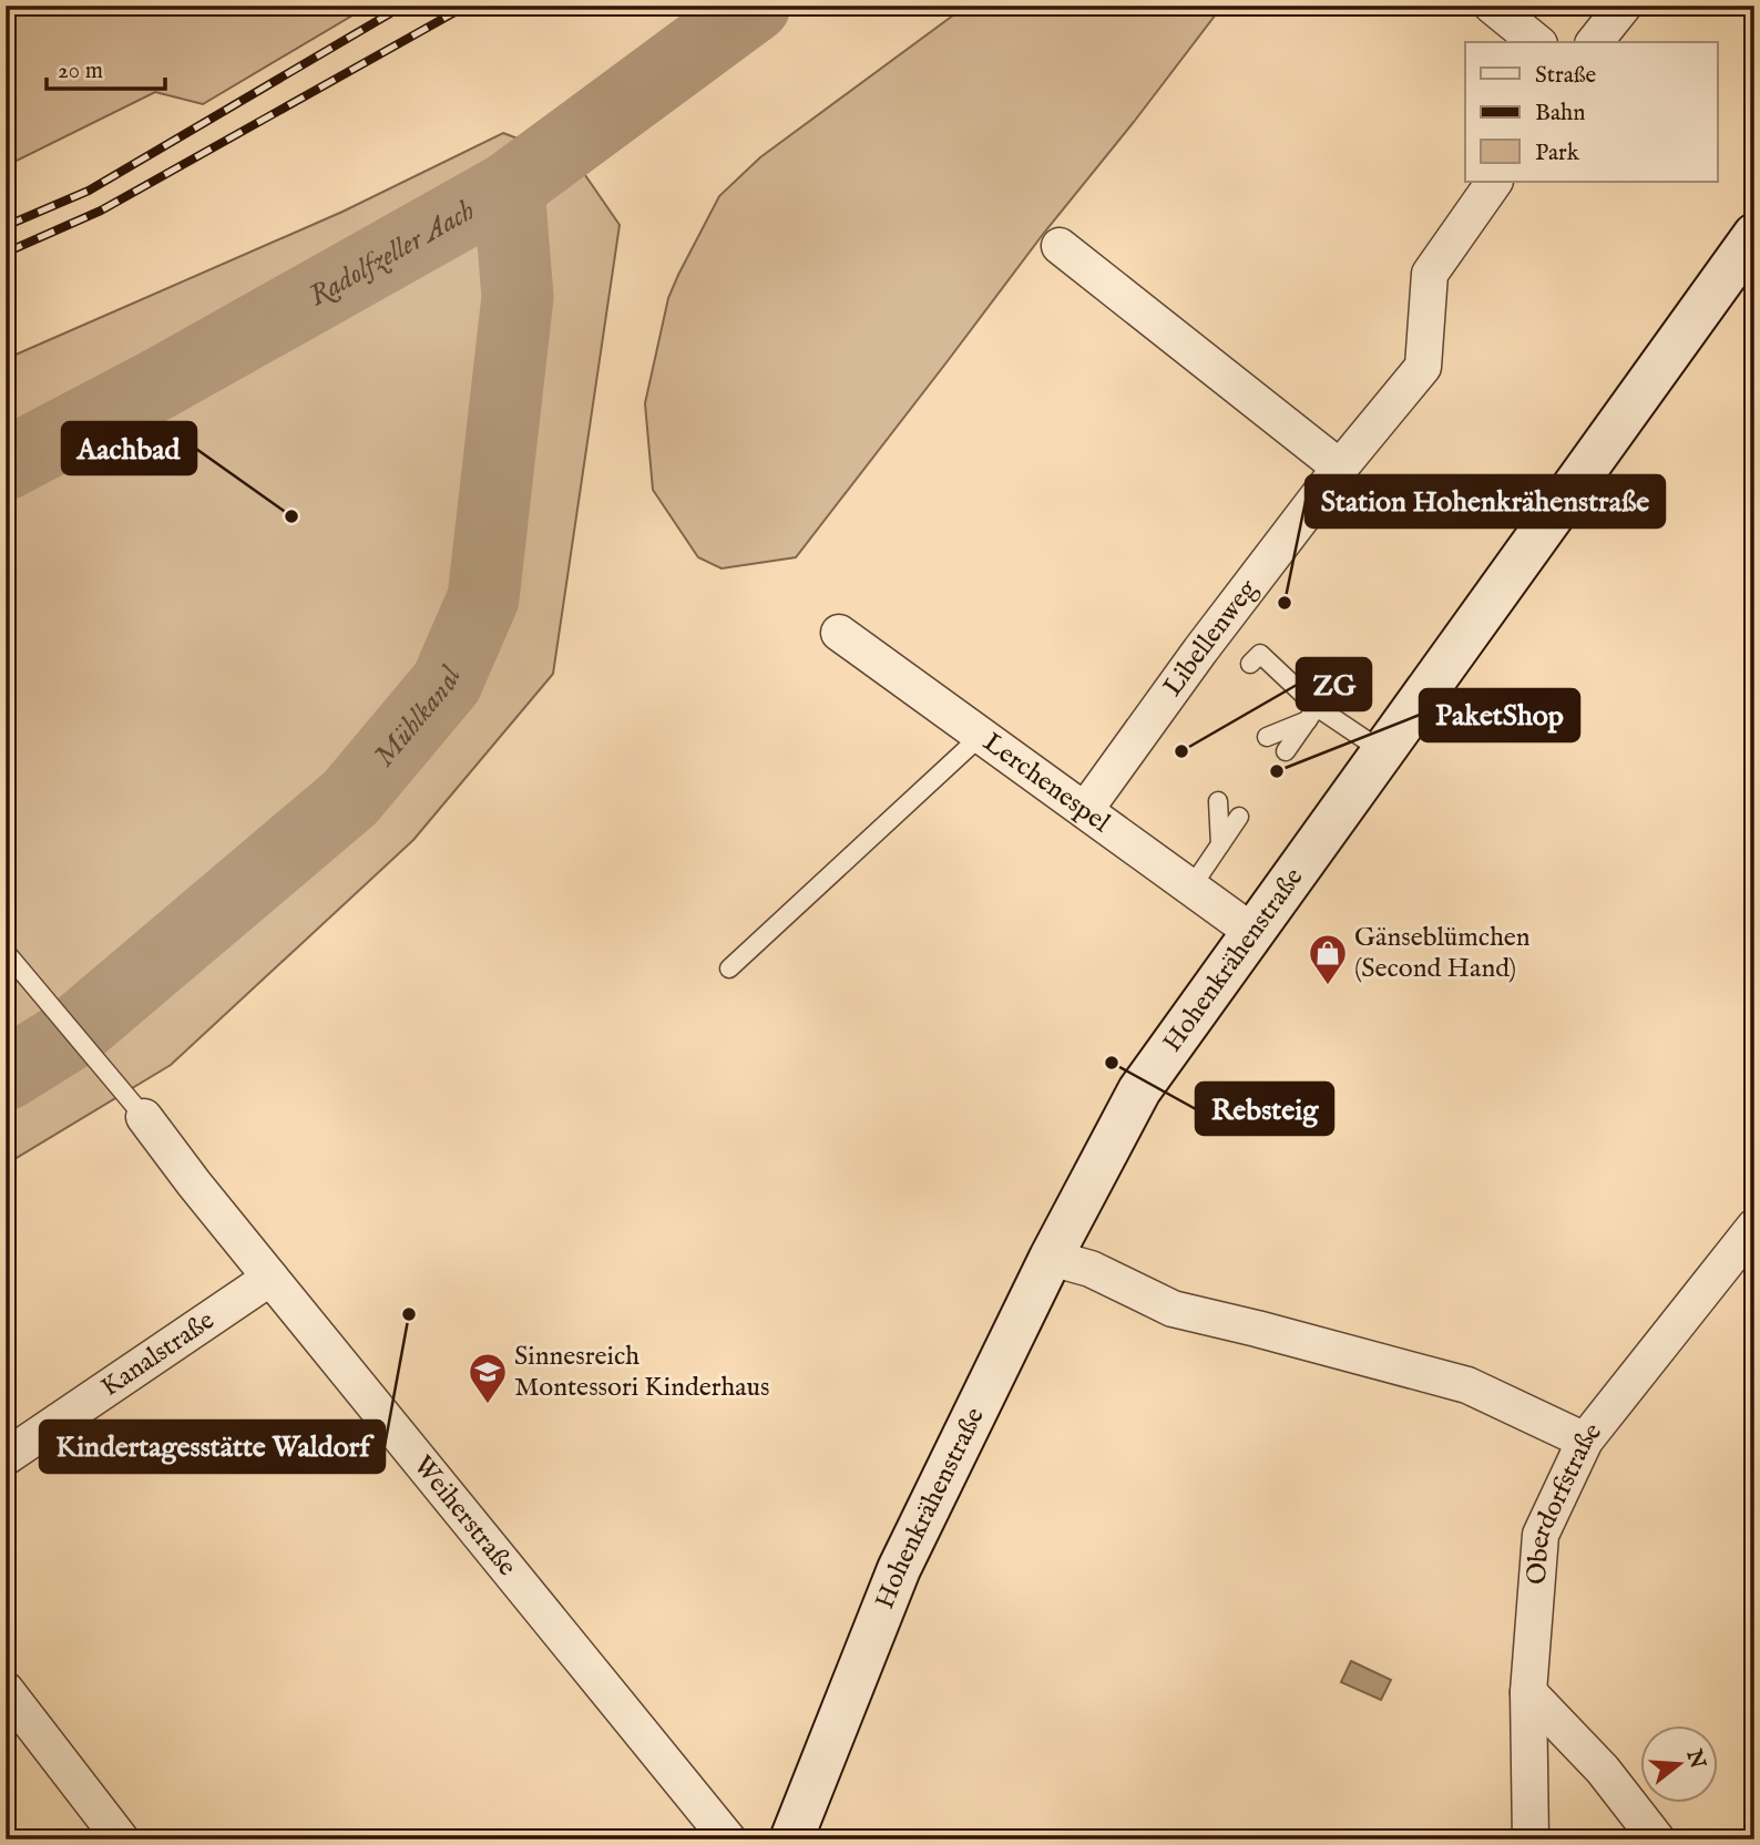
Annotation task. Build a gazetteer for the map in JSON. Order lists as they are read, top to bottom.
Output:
{
  "streets": {
    "main road": ["Hohenkrähenstraße"],
    "street": [
      "Libellenweg",
      "Lerchenespel",
      "Kanalstraße",
      "Oberdorfstraße",
      "Weiherstraße"
    ]
  },
  "crossings": [
    ["Libellenweg", "Lerchenespel"],
    ["Lerchenespel", "Hohenkrähenstraße"],
    ["Kanalstraße", "Weiherstraße"]
  ],
  "water": ["Radolfzeller Aach", "Mühlkanal"],
  "places": {
    "other": [
      "Aachbad",
      "Station Hohenkrähenstraße",
      "ZG",
      "PaketShop",
      "Rebsteig",
      "Kindertagesstätte Waldorf"
    ],
    "shop": ["Gänseblümchen (Second Hand)"],
    "school or university": ["Sinnesreich Montessori Kinderhaus"]
  },
  "legend": ["Straße", "Bahn", "Park"],
  "scale_bar": "20 m",
  "north": "right"
}
